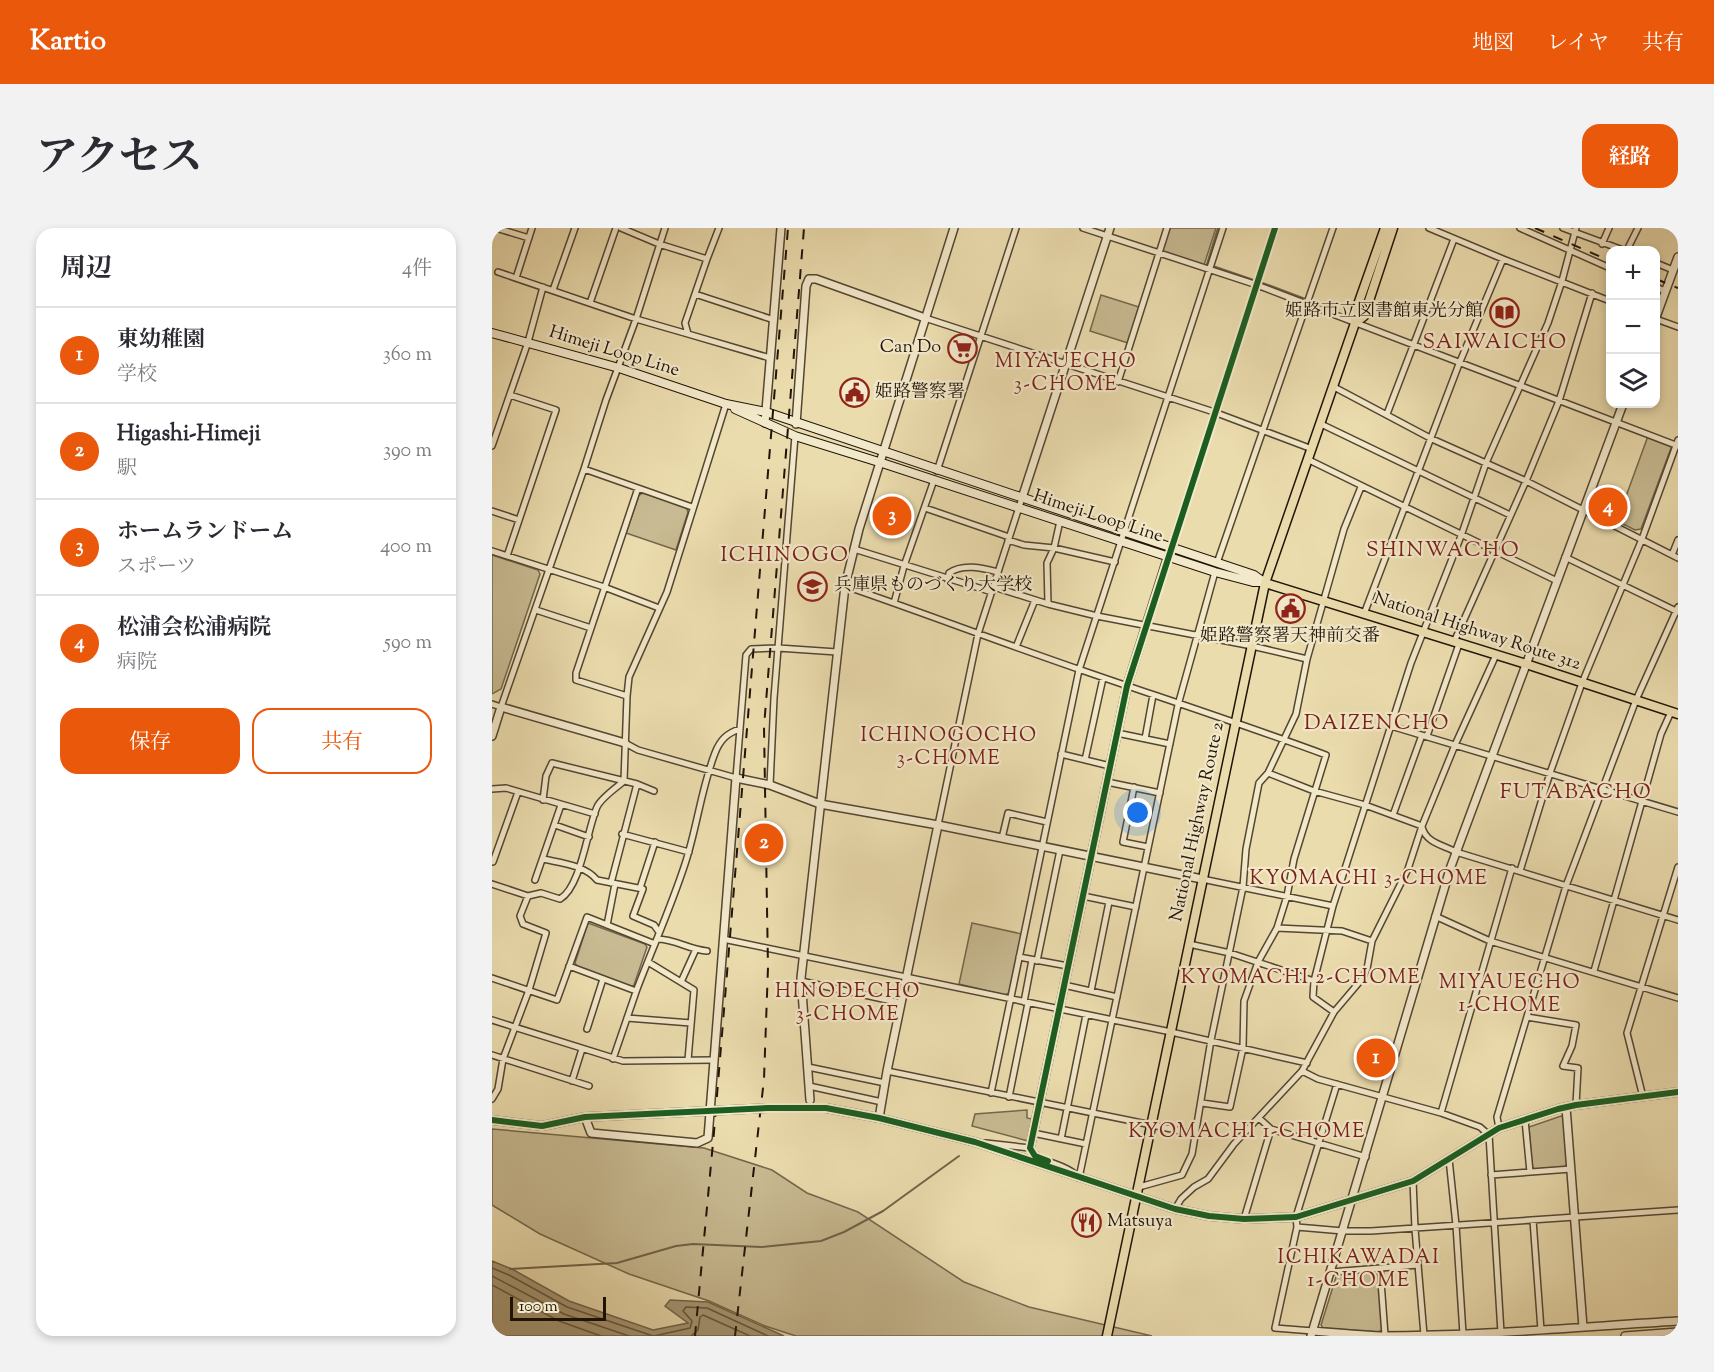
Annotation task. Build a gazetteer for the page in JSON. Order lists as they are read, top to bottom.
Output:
{
  "streets": {
    "highway": ["National Highway Route 312", "National Highway Route 2"],
    "main road": ["Himeji Loop Line"]
  },
  "crossings": [
    ["Himeji Loop Line", "National Highway Route 312"],
    ["Himeji Loop Line", "National Highway Route 2"],
    ["National Highway Route 312", "National Highway Route 2"]
  ],
  "districts": [
    "SAIWAICHO",
    "MIYAUECHO 3-CHOME",
    "SHINWACHO",
    "ICHINOGO",
    "DAIZENCHO",
    "ICHINOGOCHO 3-CHOME",
    "FUTABACHO",
    "KYOMACHI 3-CHOME",
    "KYOMACHI 2-CHOME",
    "MIYAUECHO 1-CHOME",
    "HINODECHO 3-CHOME",
    "KYOMACHI 1-CHOME",
    "ICHIKAWADAI 1-CHOME"
  ],
  "places": {
    "library": ["姫路市立図書館東光分館"],
    "supermarket": ["Can Do"],
    "public building": ["姫路警察署", "姫路警察署天神前交番"],
    "school or university": ["兵庫県ものづくり大学校"],
    "restaurant": ["Matsuya"]
  },
  "scale_bar": "100 m",
  "page": {
    "header": "Kartio",
    "nav": ["地図", "レイヤ", "共有"],
    "title": "アクセス",
    "buttons": [
      "経路",
      ["保存", "共有"]
    ],
    "heading": ["周辺", "4件"],
    "map_buttons": ["+", "−"],
    "list": [
      {
        "mark": "1",
        "name": "東幼稚園",
        "note": "学校",
        "value": "360 m"
      },
      {
        "mark": "2",
        "name": "Higashi-Himeji",
        "note": "駅",
        "value": "390 m"
      },
      {
        "mark": "3",
        "name": "ホームランドーム",
        "note": "スポーツ",
        "value": "400 m"
      },
      {
        "mark": "4",
        "name": "松浦会松浦病院",
        "note": "病院",
        "value": "590 m"
      }
    ],
    "pins": [
      "4",
      "3",
      "2",
      "1"
    ],
    "scale": "100 m"
  }
}
